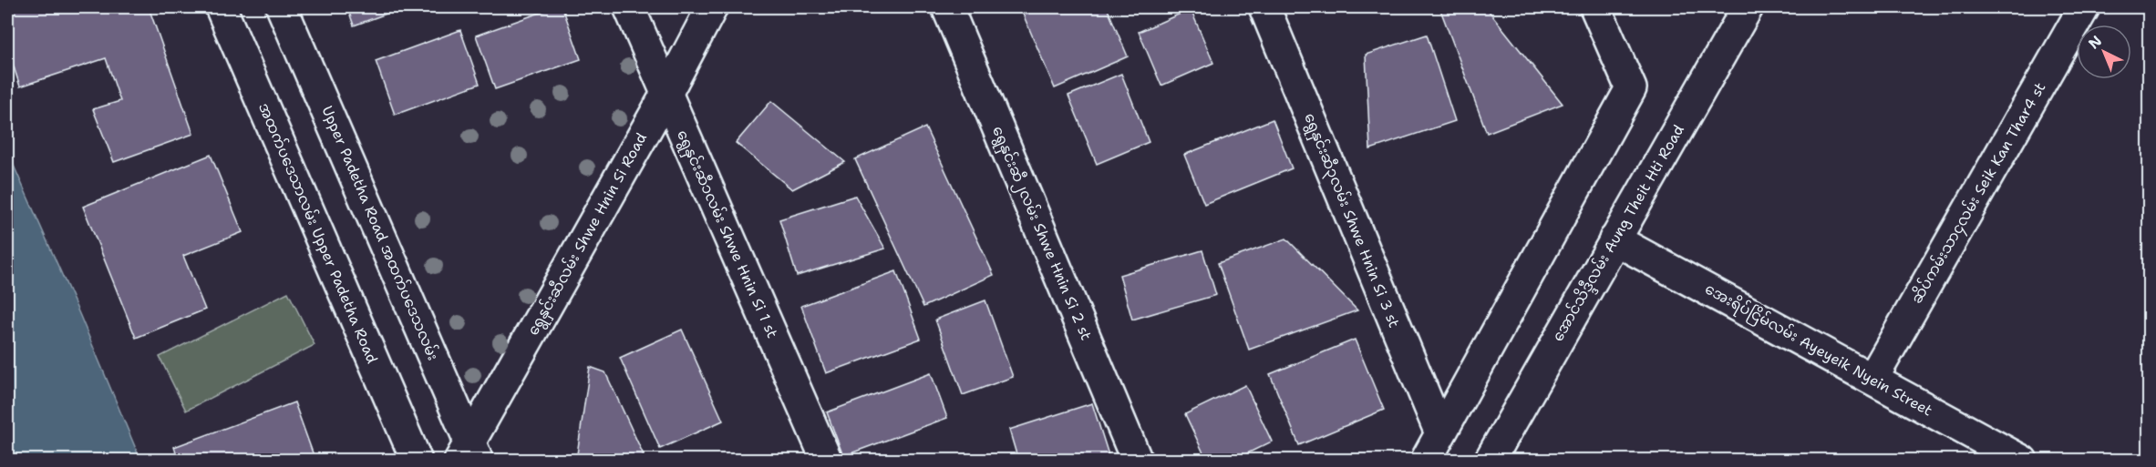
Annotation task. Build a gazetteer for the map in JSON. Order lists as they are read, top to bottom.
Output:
{
  "streets": {
    "street": [
      "ဆိပ်ကမ်းသာ၄လမ်း Seik Kan Thar4 st",
      "ရွေနှင်းဆီ၃လမ်း Shwe Hnin Si 3 st",
      "အထက်ပဒေသာလမ်း Upper Padetha Road",
      "Upper Padetha Road အထက်ပဒေသလမ်း",
      "ရွေနှင်းဆီ၂လမ်း Shwe Hnin Si 2 st",
      "အောင်သိဒ္ဒီလမ်း Aung Theit Hti Road",
      "ရွေနှင်းဆီလမ်း Shwe Hnin Si Road",
      "ရွေနှင်းဆီ၁လမ်း Shwe Hnin Si 1 st",
      "အေးရိပ်ငြိမ်လမ်း Ayeyeik Nyein Street"
    ]
  },
  "crossings": [
    ["ဆိပ်ကမ်းသာ၄လမ်း Seik Kan Thar4 st", "အေးရိပ်ငြိမ်လမ်း Ayeyeik Nyein Street"],
    ["Upper Padetha Road အထက်ပဒေသလမ်း", "ရွေနှင်းဆီလမ်း Shwe Hnin Si Road"],
    ["အောင်သိဒ္ဒီလမ်း Aung Theit Hti Road", "အေးရိပ်ငြိမ်လမ်း Ayeyeik Nyein Street"],
    ["ရွေနှင်းဆီလမ်း Shwe Hnin Si Road", "ရွေနှင်းဆီ၁လမ်း Shwe Hnin Si 1 st"]
  ],
  "north": "top left"
}
